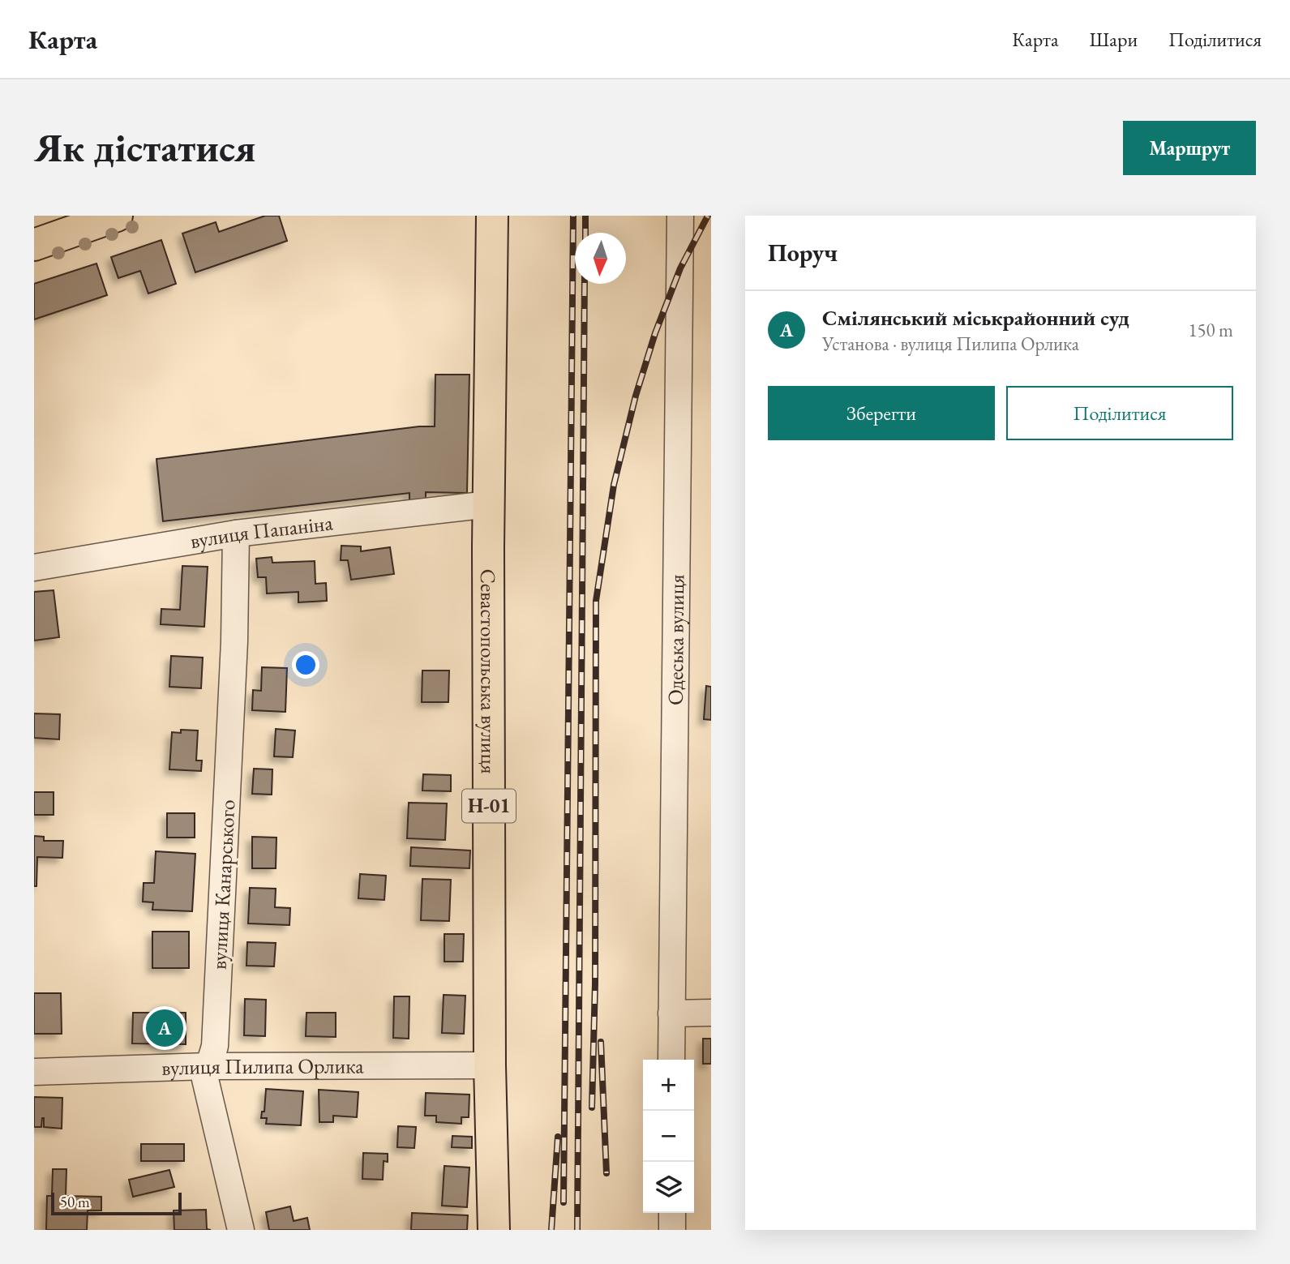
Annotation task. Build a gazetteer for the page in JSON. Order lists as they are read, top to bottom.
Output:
{
  "streets": {
    "main road": ["Севастопольська вулиця", "Н-01"],
    "street": [
      "вулиця Папаніна",
      "Одеська вулиця",
      "вулиця Канарського",
      "вулиця Пилипа Орлика"
    ]
  },
  "crossings": [
    ["вулиця Папаніна", "Севастопольська вулиця"],
    ["вулиця Папаніна", "вулиця Канарського"],
    ["Севастопольська вулиця", "вулиця Пилипа Орлика"],
    ["вулиця Канарського", "вулиця Пилипа Орлика"]
  ],
  "scale_bar": "50 m",
  "north": "bottom",
  "page": {
    "header": "Карта",
    "nav": ["Карта", "Шари", "Поділитися"],
    "buttons": [
      "Маршрут",
      ["Зберегти", "Поділитися"]
    ],
    "title": "Як дістатися",
    "heading": "Поруч",
    "list": [
      {
        "mark": "A",
        "name": "Смілянський міськрайонний суд",
        "note": "Установа · вулиця Пилипа Орлика",
        "value": "150 m"
      }
    ],
    "pins": "A",
    "map_buttons": ["+", "−"],
    "scale": "50 m"
  }
}
